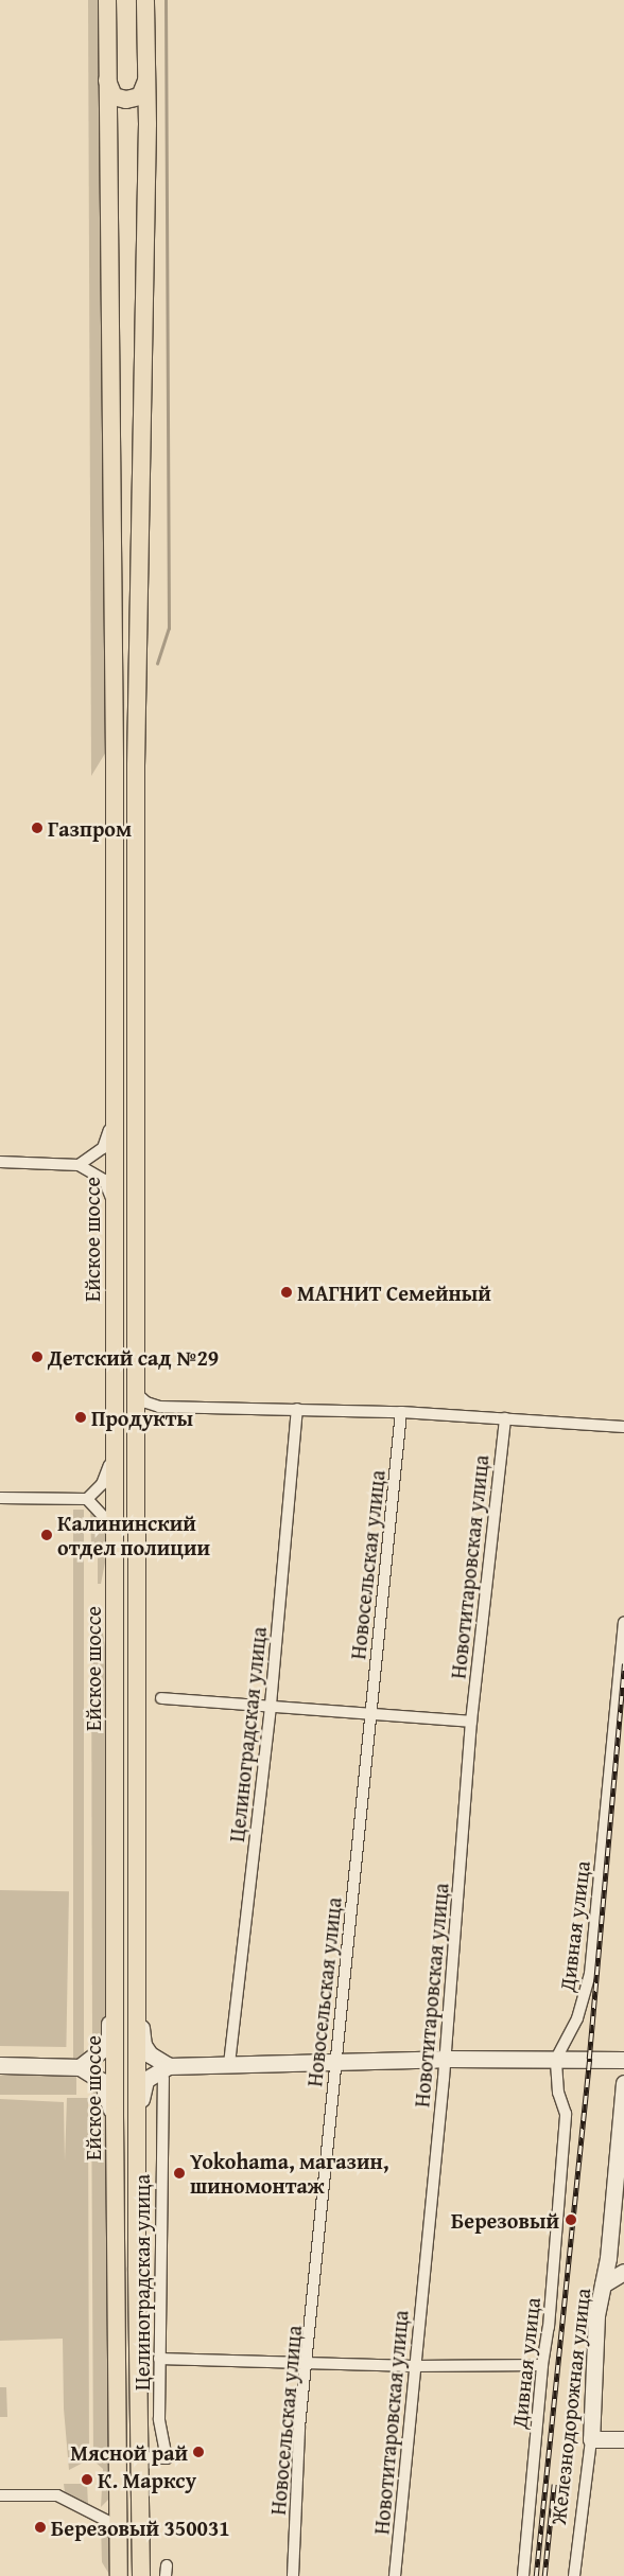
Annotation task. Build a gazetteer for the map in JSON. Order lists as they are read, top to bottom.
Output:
{
  "streets": {
    "main road": ["Ейское шоссе"],
    "street": [
      "Новосельская улица",
      "Новотитаровская улица",
      "Целиноградская улица",
      "Дивная улица",
      "Железнодорожная улица"
    ]
  },
  "crossings": [
    ["Ейское шоссе", "Целиноградская улица"]
  ],
  "places": [
    "Газпром",
    "МАГНИТ Семейный",
    "Детский сад №29",
    "Продукты",
    "Калининский отдел полиции",
    "Yokohama, магазин, шиномонтаж",
    "Березовый",
    "Мясной рай",
    "К. Марксу",
    "Березовый 350031"
  ]
}
